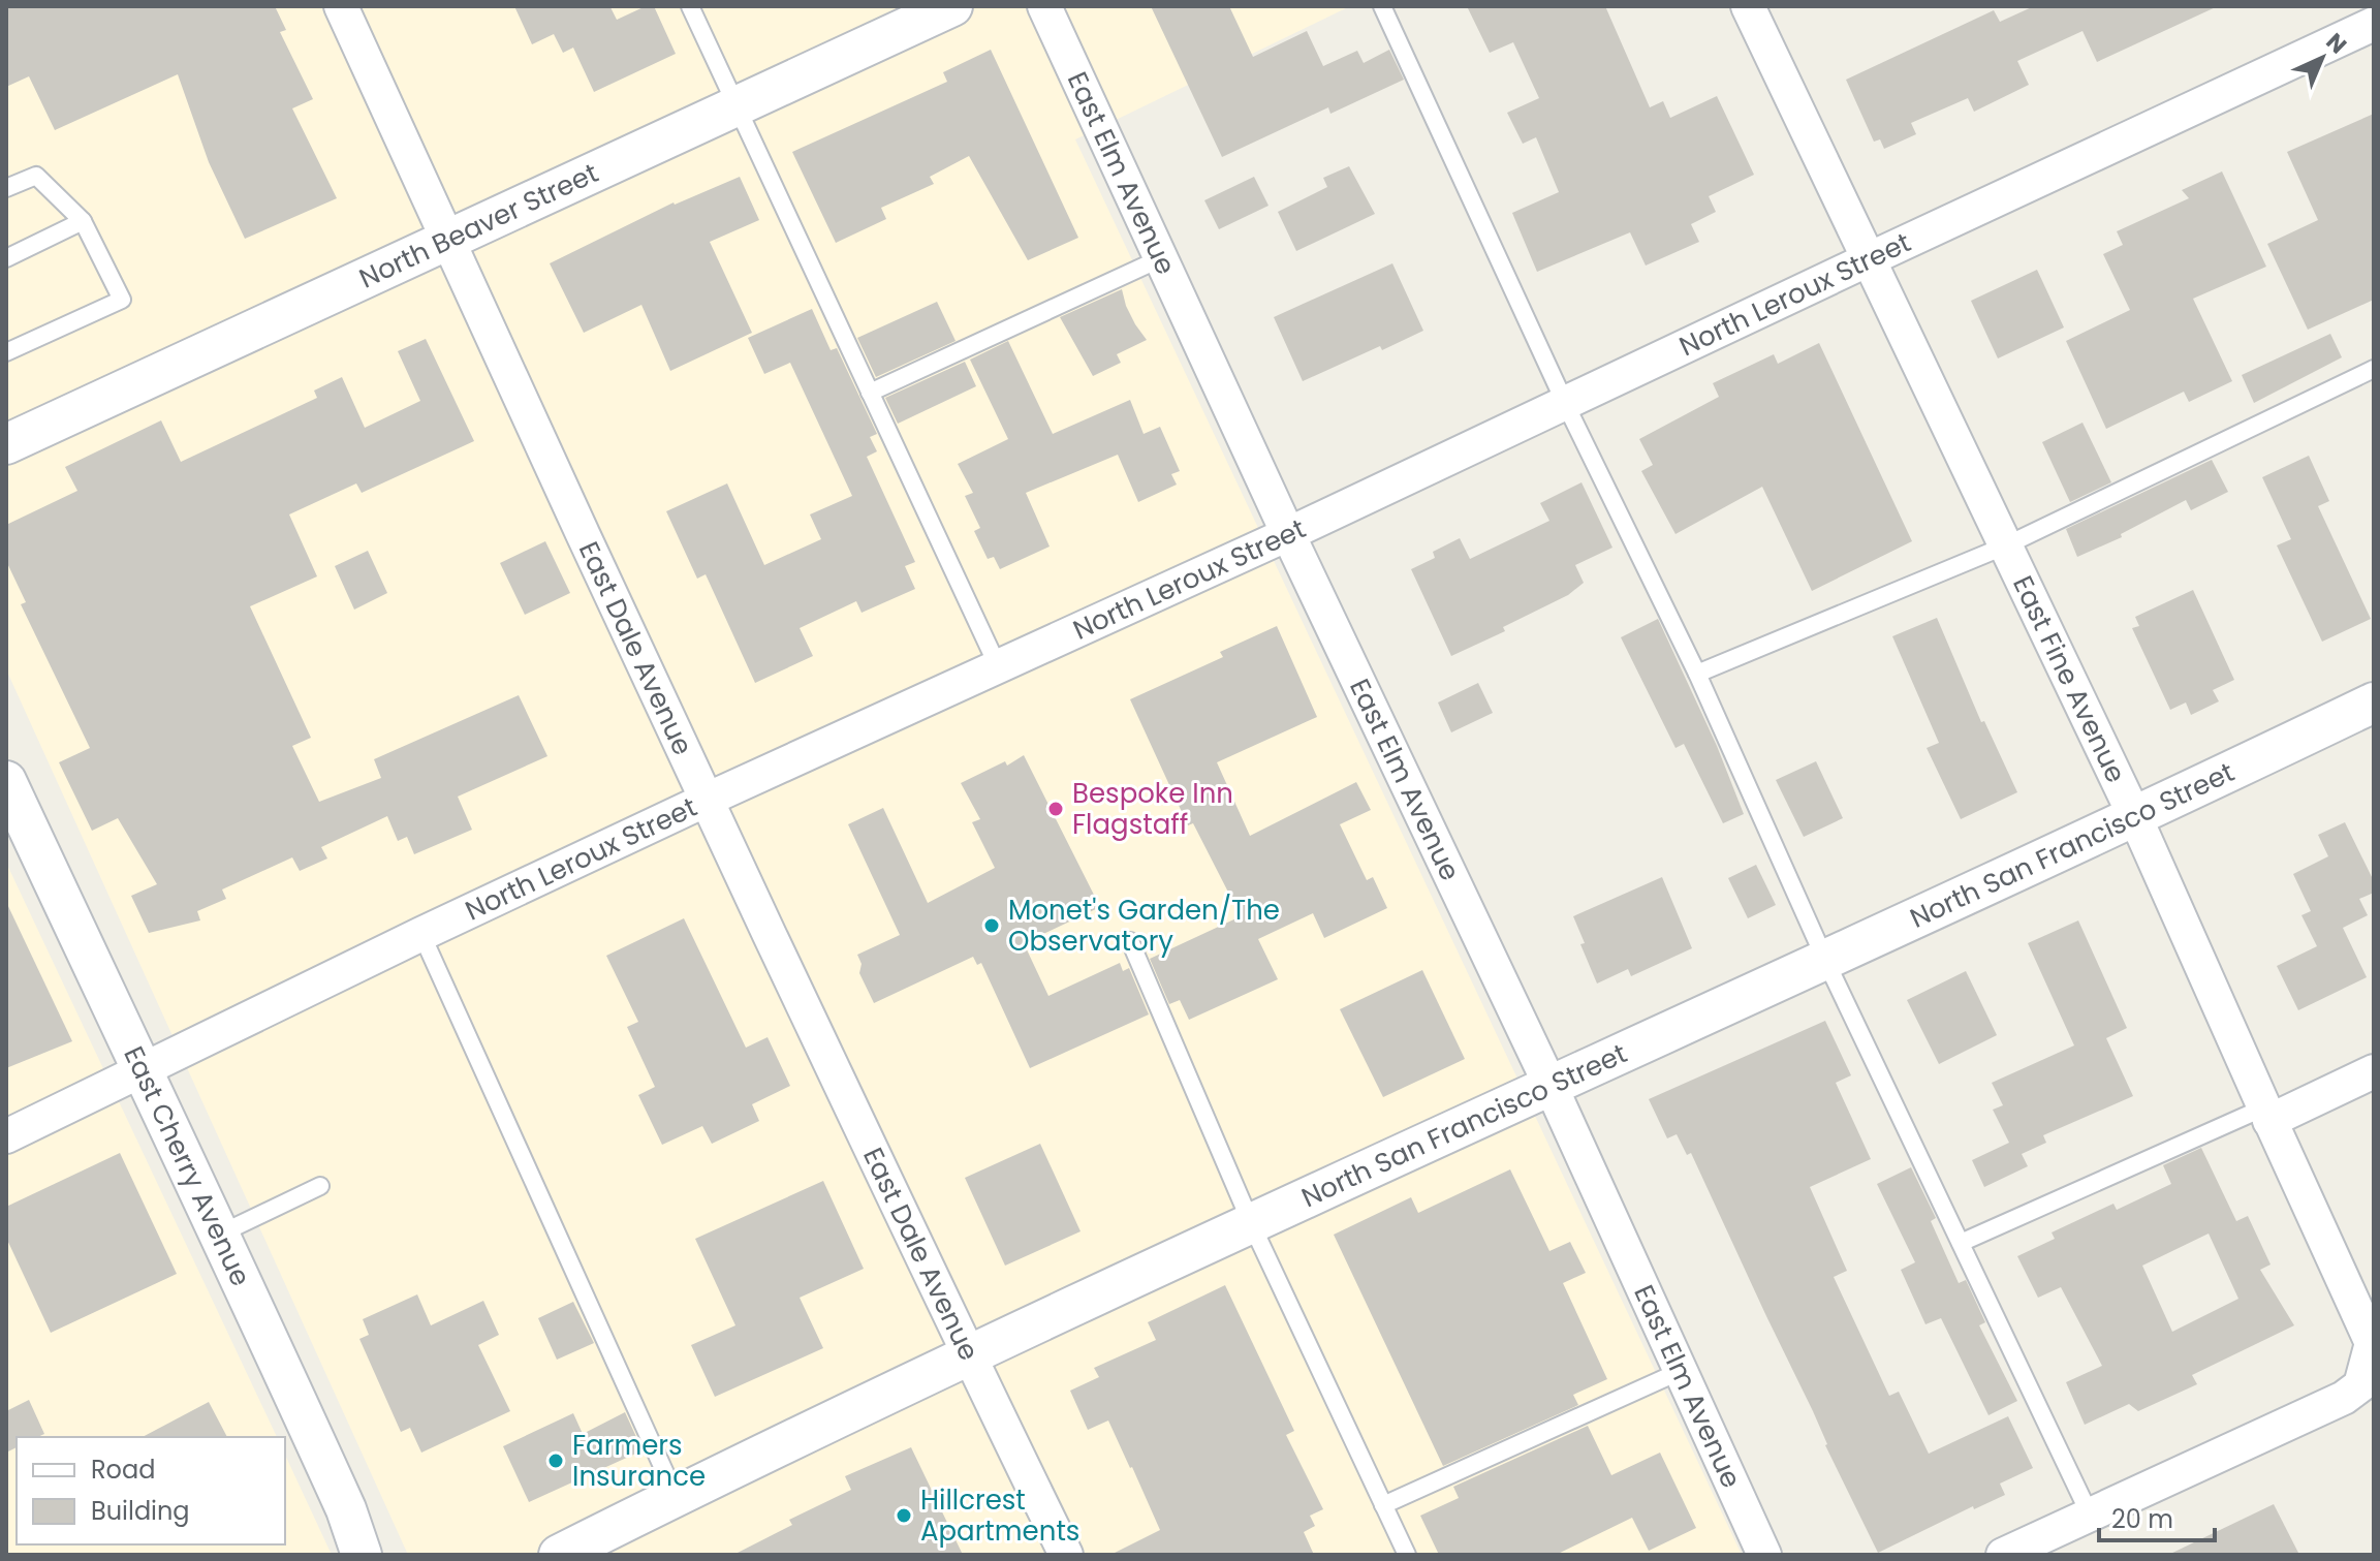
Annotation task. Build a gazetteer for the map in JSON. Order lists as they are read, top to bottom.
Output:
{
  "streets": {
    "street": [
      "East Elm Avenue",
      "North Beaver Street",
      "North Leroux Street",
      "East Dale Avenue",
      "East Fine Avenue",
      "North San Francisco Street",
      "East Cherry Avenue"
    ]
  },
  "crossings": [
    ["East Elm Avenue", "North Leroux Street"],
    ["East Elm Avenue", "North San Francisco Street"],
    ["North Beaver Street", "East Dale Avenue"],
    ["North Leroux Street", "East Dale Avenue"],
    ["North Leroux Street", "East Fine Avenue"],
    ["North Leroux Street", "East Cherry Avenue"],
    ["East Dale Avenue", "North San Francisco Street"],
    ["East Fine Avenue", "North San Francisco Street"]
  ],
  "places": [
    "Bespoke Inn Flagstaff",
    "Monet's Garden/The Observatory",
    "Farmers Insurance",
    "Hillcrest Apartments"
  ],
  "legend": ["Road", "Building"],
  "scale_bar": "20 m",
  "north": "top right"
}
